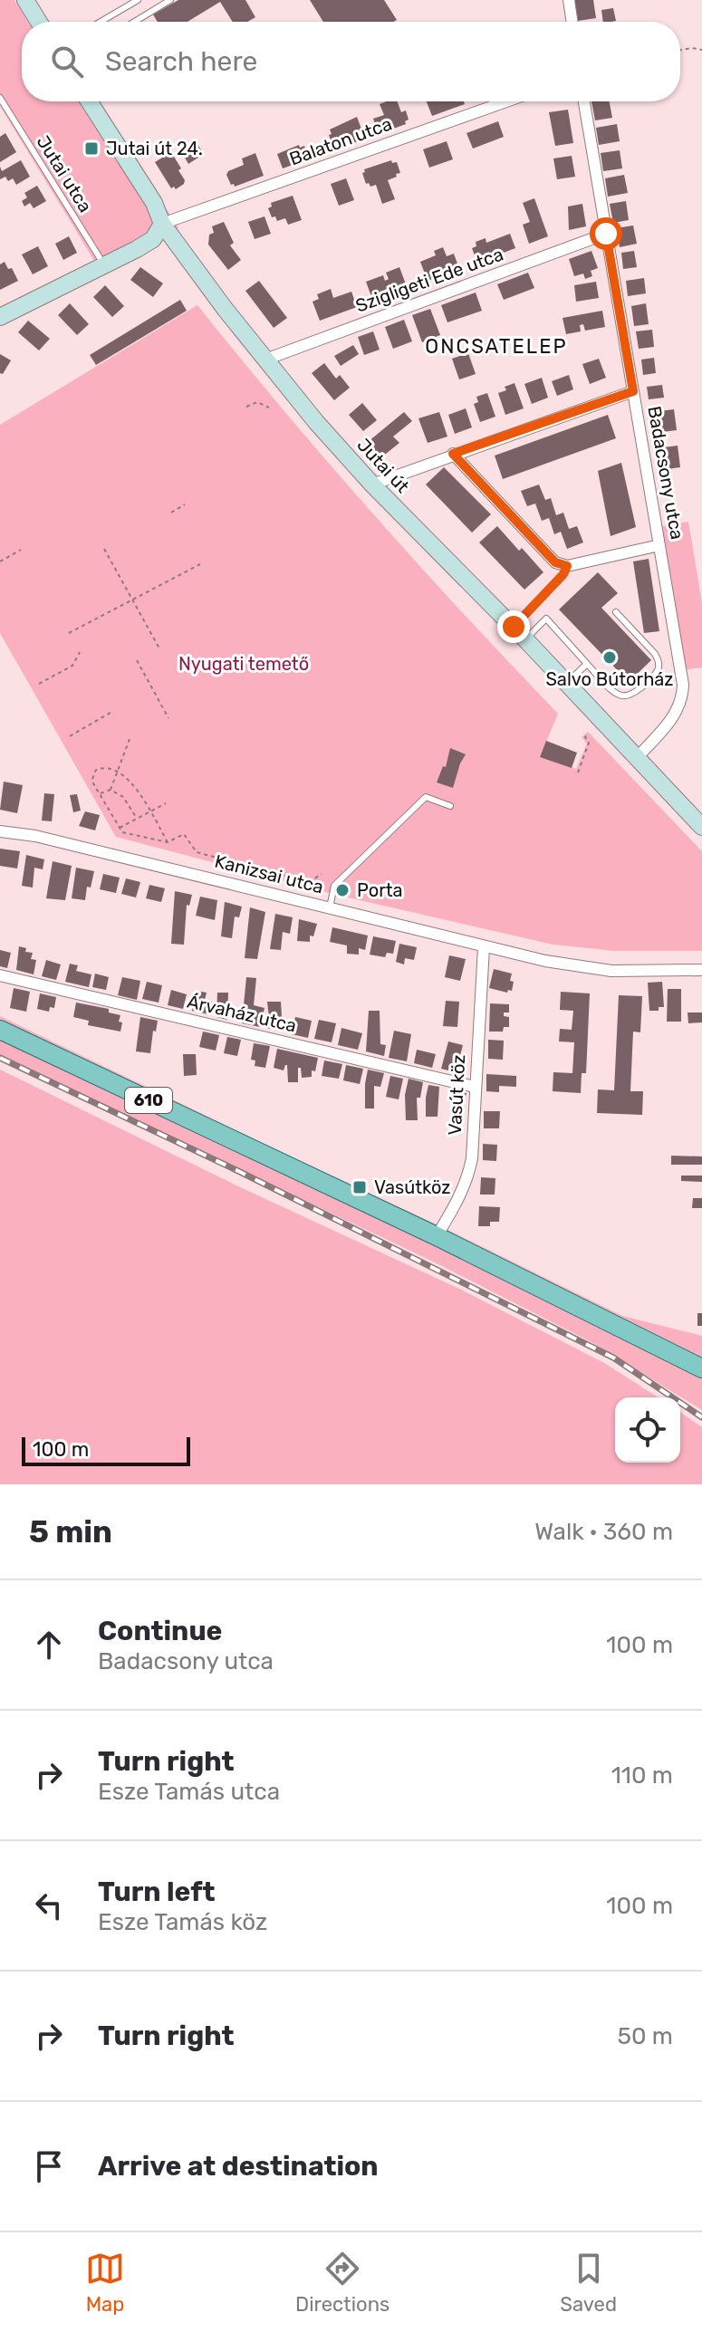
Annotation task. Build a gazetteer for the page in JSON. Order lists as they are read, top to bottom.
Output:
{
  "streets": {
    "main road": ["610"],
    "street": [
      "Balaton utca",
      "Szigligeti Ede utca",
      "Jutai út",
      "Badacsony utca",
      "Kanizsai utca",
      "Árvaház utca",
      "Vasút köz"
    ],
    "lane": ["Jutai utca"]
  },
  "crossings": [
    ["Balaton utca", "Jutai út"],
    ["Szigligeti Ede utca", "Jutai út"],
    ["Szigligeti Ede utca", "Badacsony utca"],
    ["Jutai út", "Badacsony utca"],
    ["Kanizsai utca", "Vasút köz"],
    ["Árvaház utca", "Vasút köz"],
    ["Vasút köz", "610"]
  ],
  "districts": ["ONCSATELEP"],
  "parks": ["Nyugati temető"],
  "places": {
    "transit": ["Jutai út 24.", "Vasútköz"],
    "other": ["Salvo Bútorház", "Porta"]
  },
  "scale_bar": "100 m",
  "page": {
    "search": "Search here",
    "scale": "100 m",
    "heading": ["5 min", "Walk · 360 m"],
    "list": [
      ["Continue", "Badacsony utca", "100 m"],
      ["Turn right", "Esze Tamás utca", "110 m"],
      ["Turn left", "Esze Tamás köz", "100 m"],
      ["Turn right", "50 m"],
      "Arrive at destination"
    ],
    "nav": ["Map", "Directions", "Saved"]
  }
}
